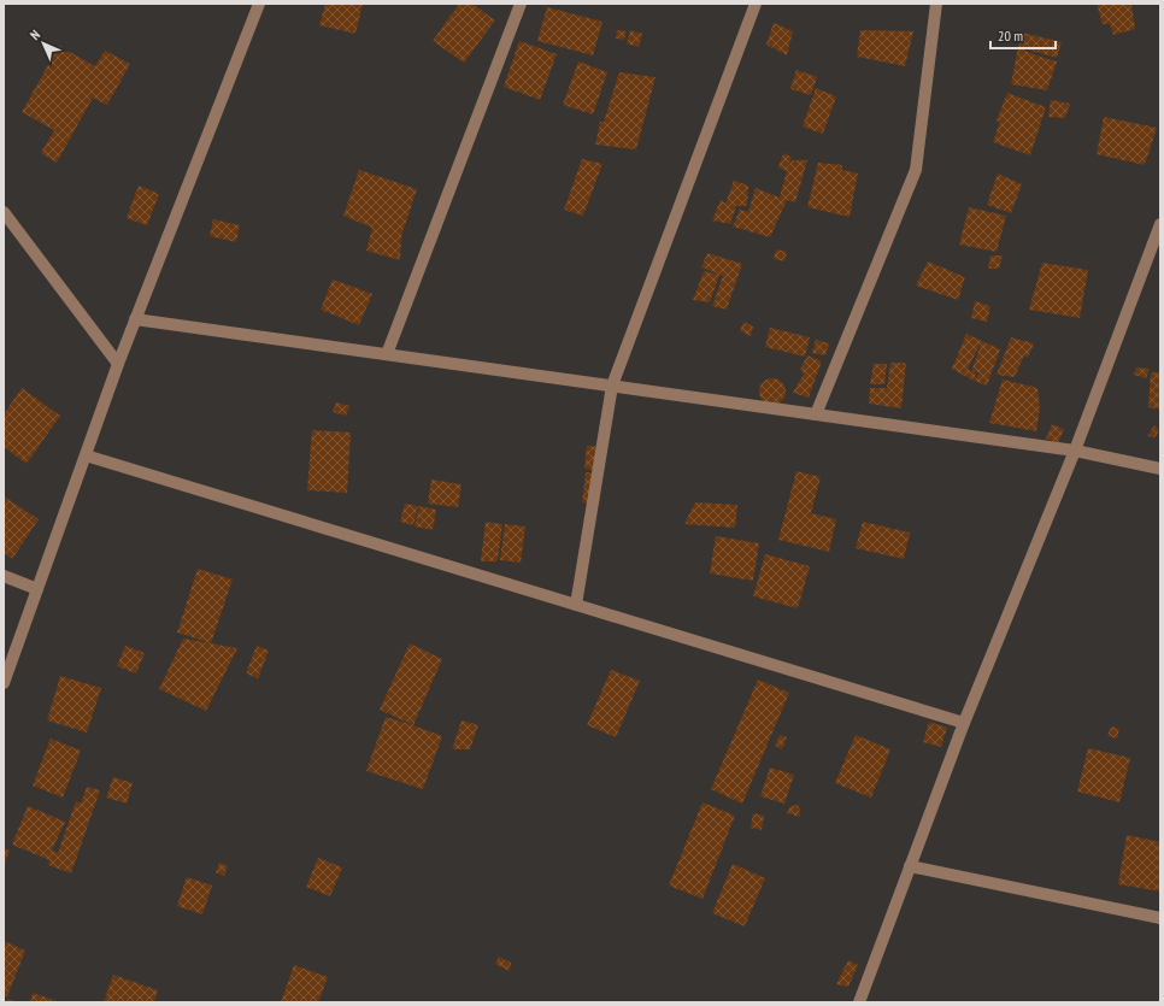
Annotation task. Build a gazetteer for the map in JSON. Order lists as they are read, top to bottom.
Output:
{
  "scale_bar": "20 m",
  "north": "top left"
}
